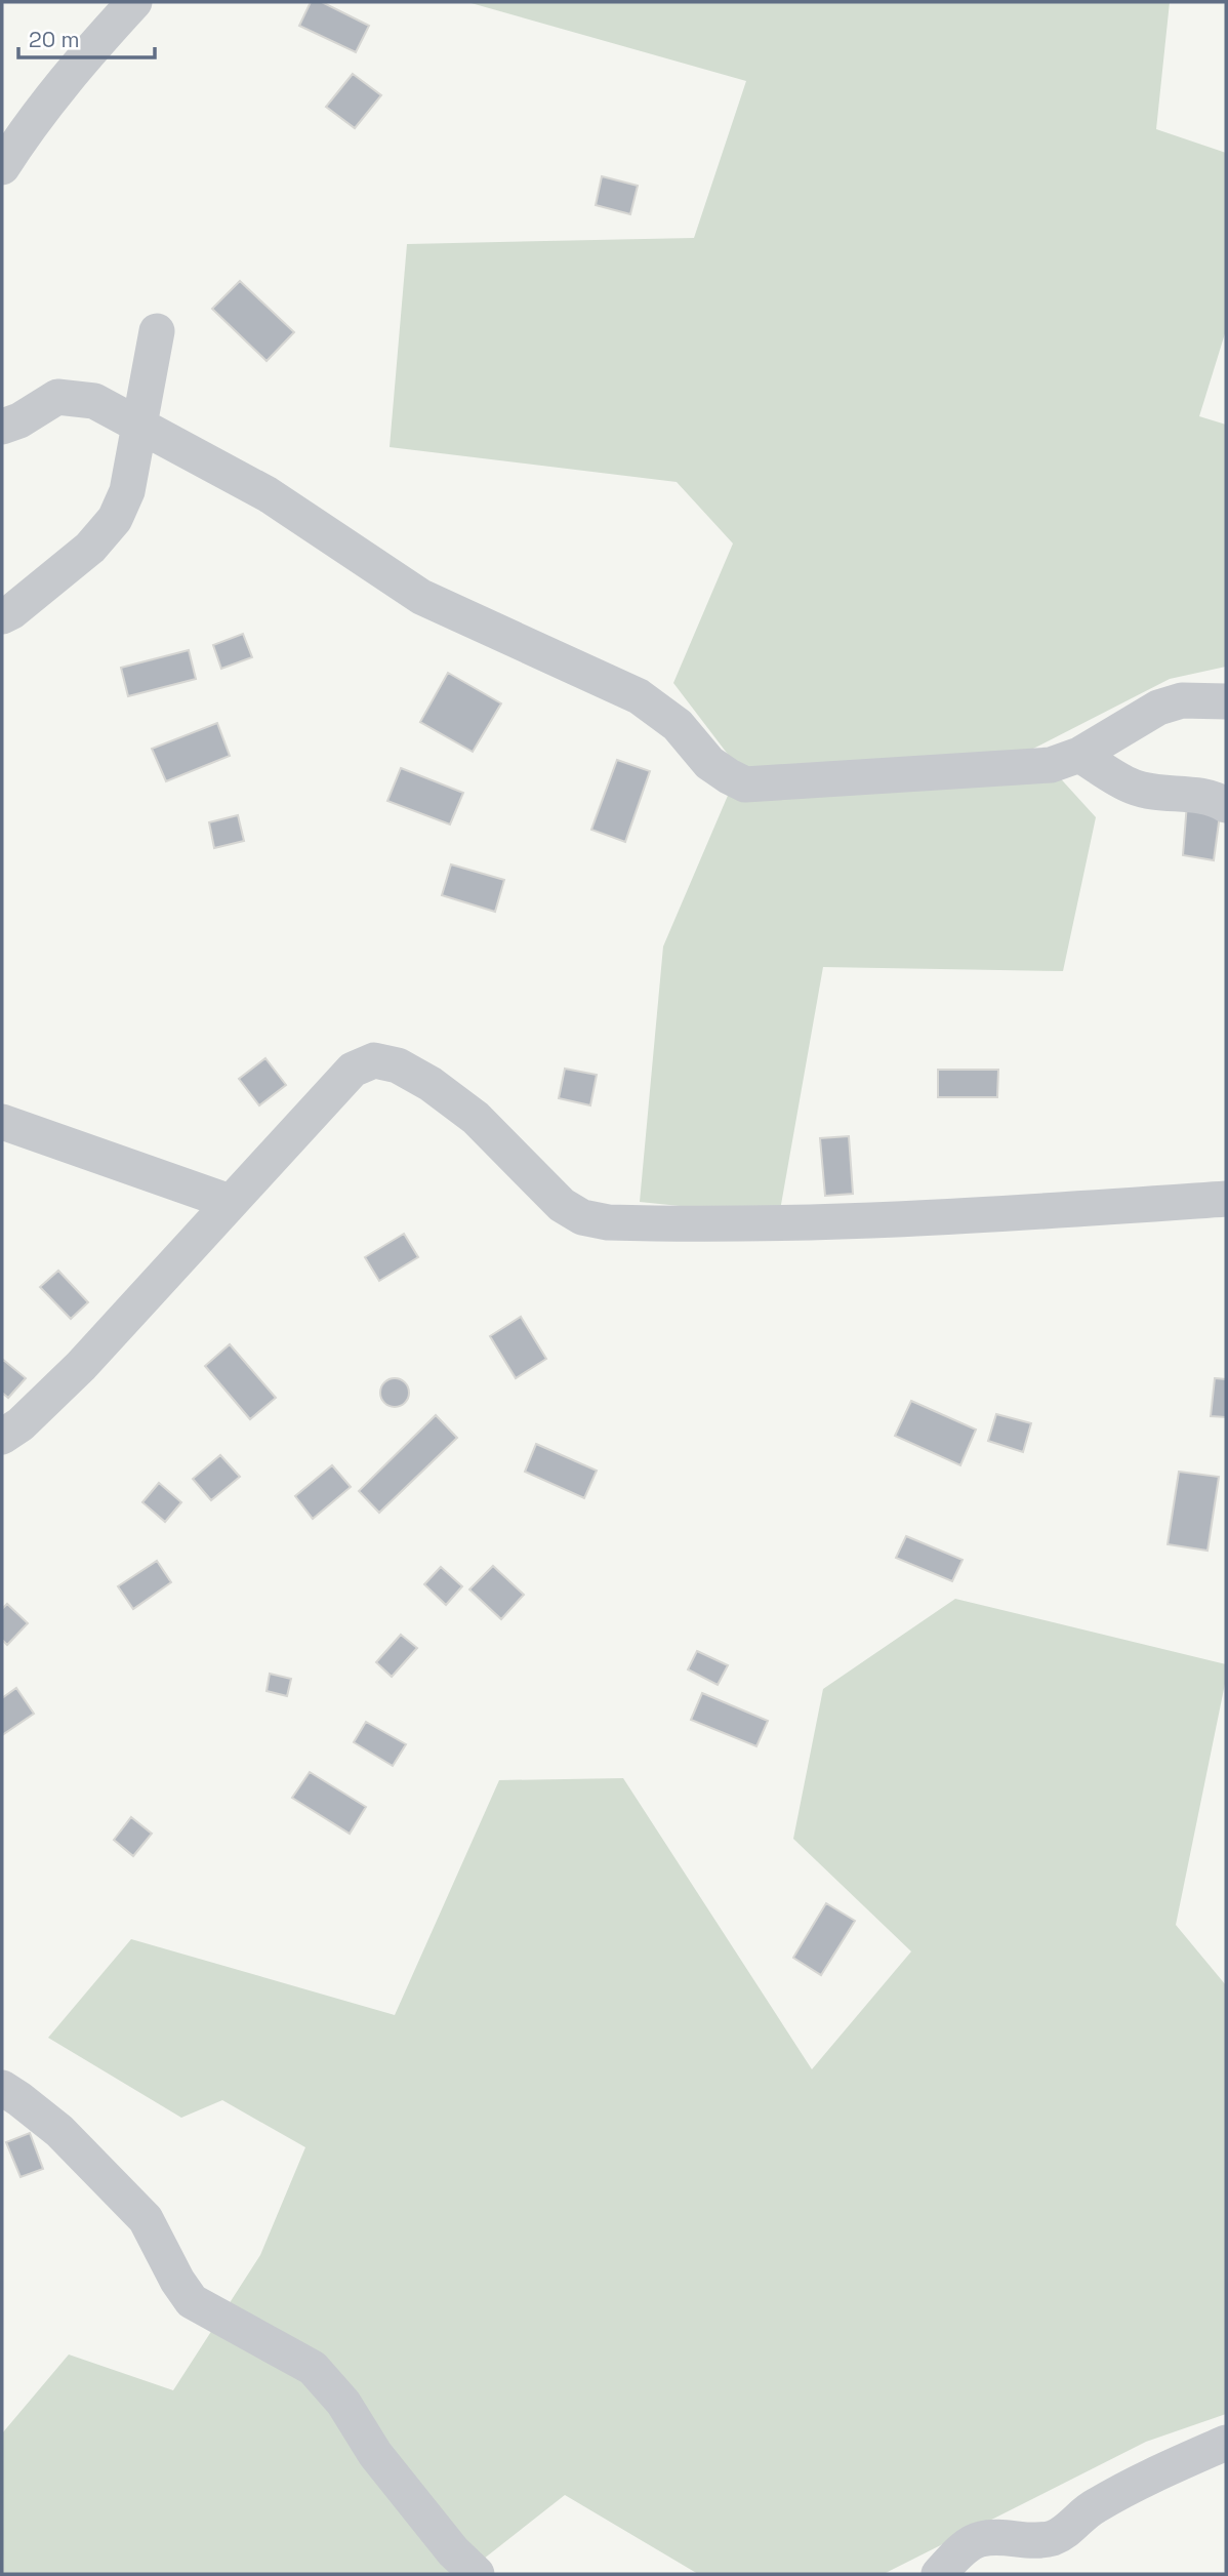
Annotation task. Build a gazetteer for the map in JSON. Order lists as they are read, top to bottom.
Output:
{
  "scale_bar": "20 m"
}
